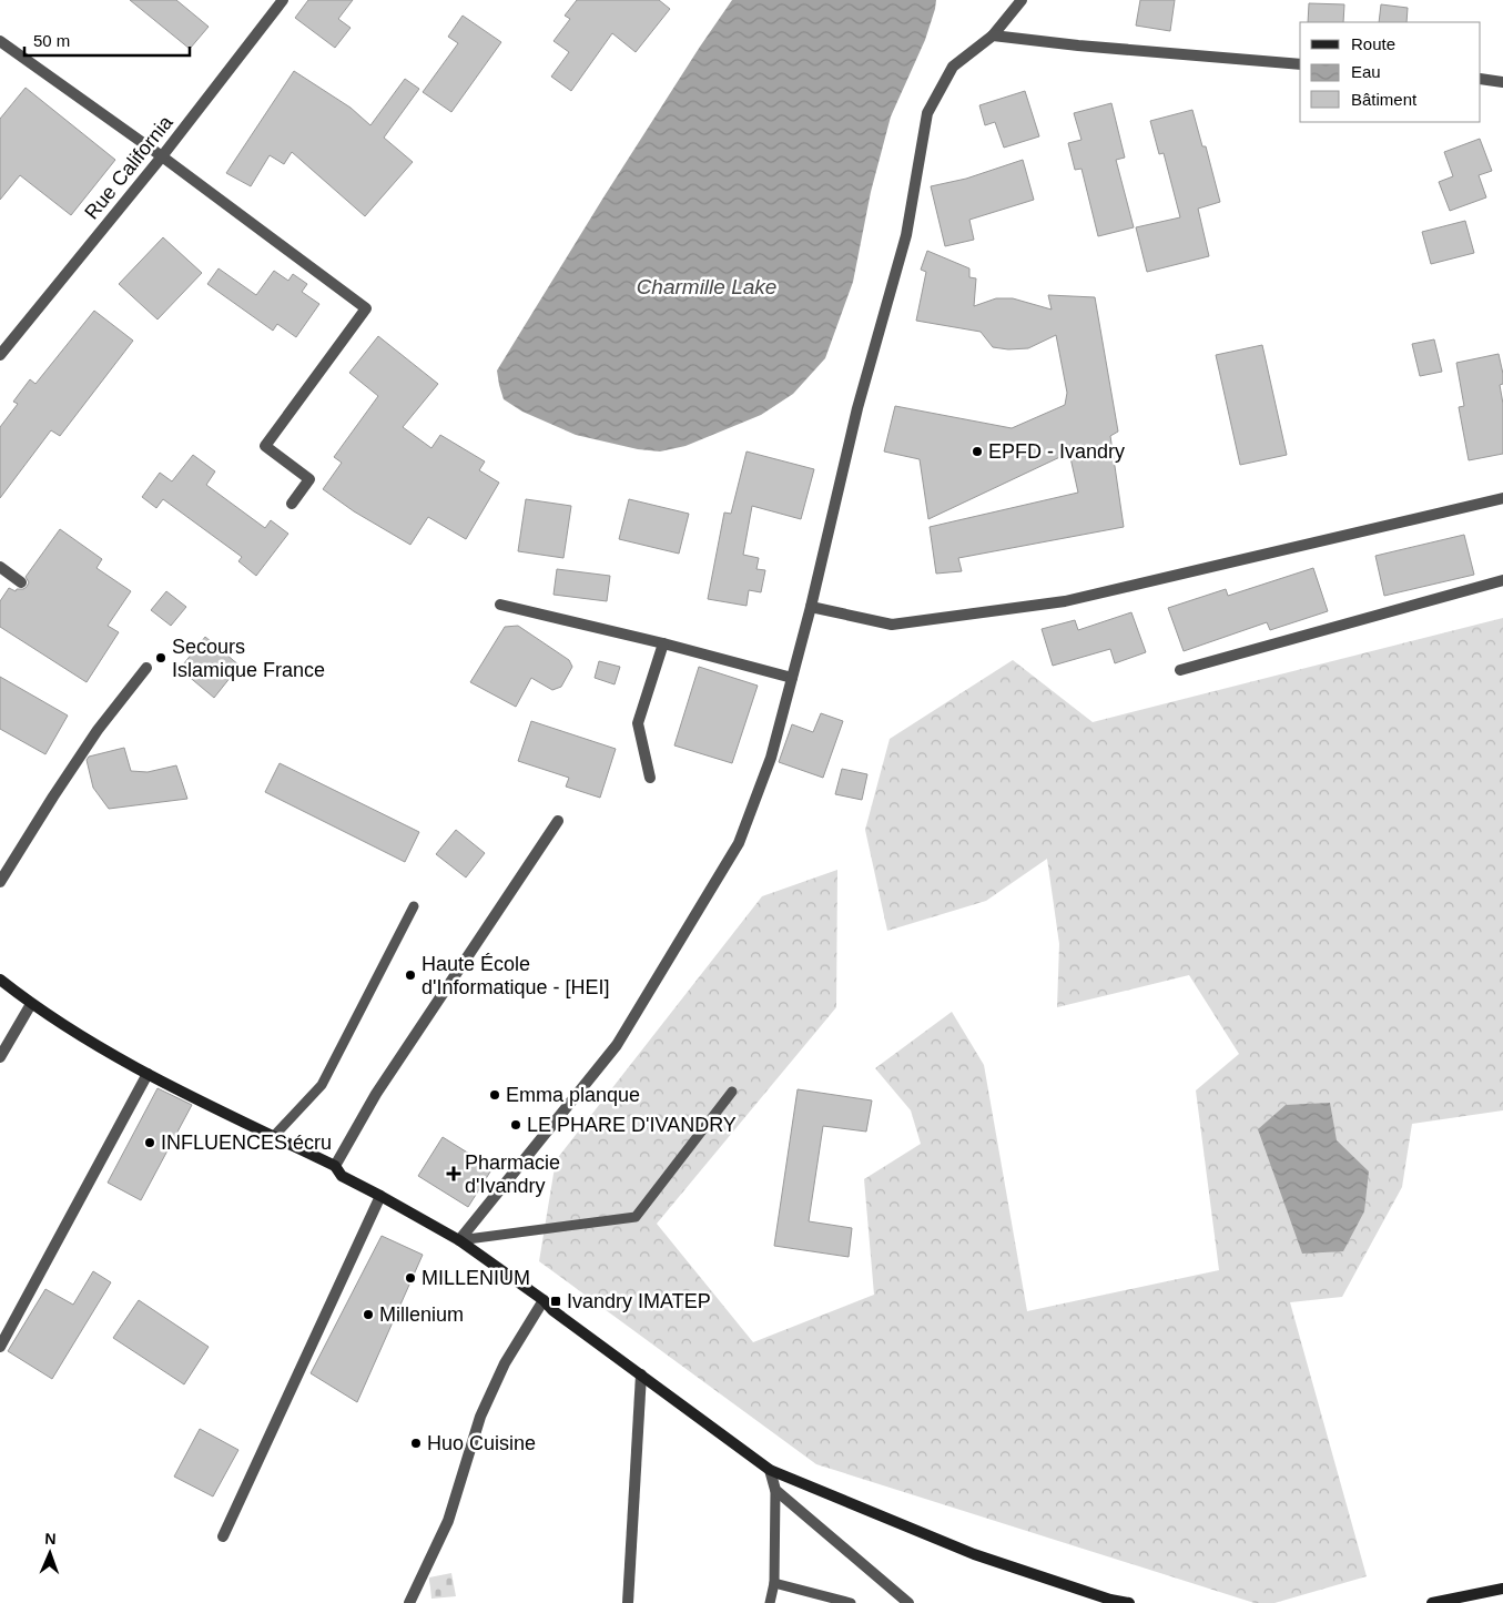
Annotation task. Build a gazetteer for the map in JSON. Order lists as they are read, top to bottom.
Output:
{
  "streets": {
    "street": ["Rue California"]
  },
  "water": ["Charmille Lake"],
  "places": {
    "other": [
      "EPFD - Ivandry",
      "Secours Islamique France",
      "Haute École d'Informatique - [HEI]",
      "Emma planque",
      "LE PHARE D'IVANDRY",
      "INFLUENCES écru",
      "MILLENIUM",
      "Millenium",
      "Huo Cuisine"
    ],
    "health": ["Pharmacie d'Ivandry"],
    "transit": ["Ivandry IMATEP"]
  },
  "legend": ["Route", "Eau", "Bâtiment"],
  "scale_bar": "50 m",
  "north": "top"
}
